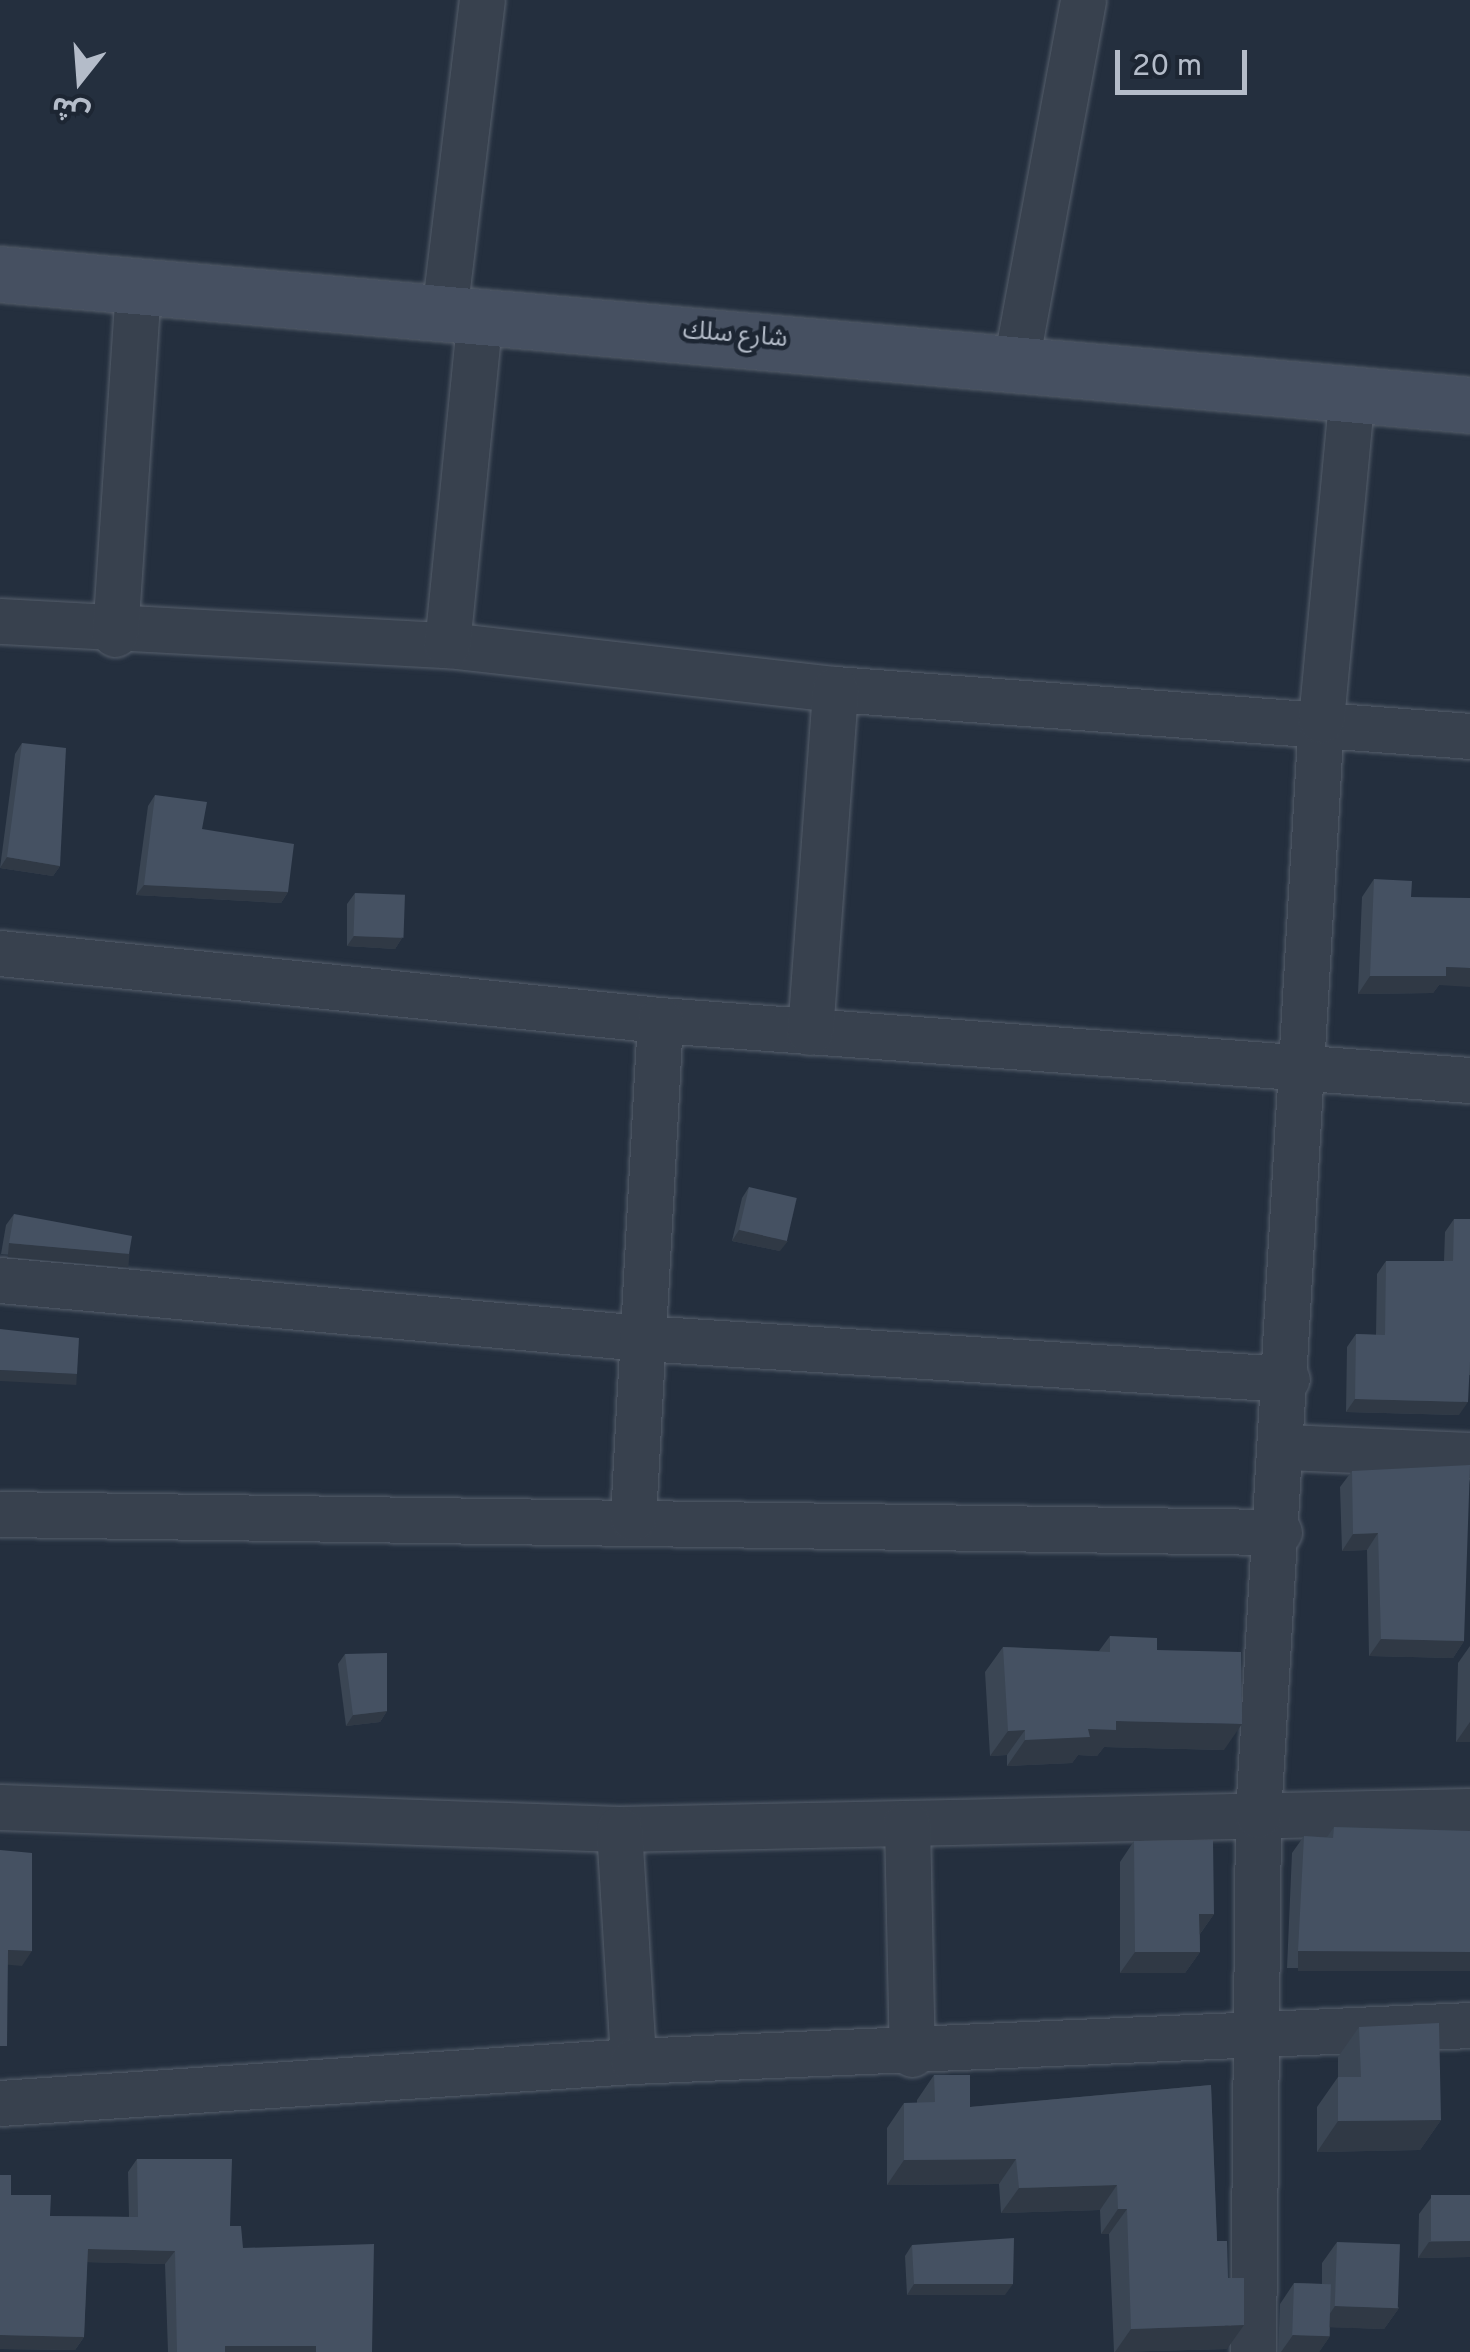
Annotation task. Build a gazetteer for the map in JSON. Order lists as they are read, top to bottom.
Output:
{
  "streets": {
    "street": ["شارع سلك"]
  },
  "scale_bar": "20 m",
  "north": "bottom"
}
